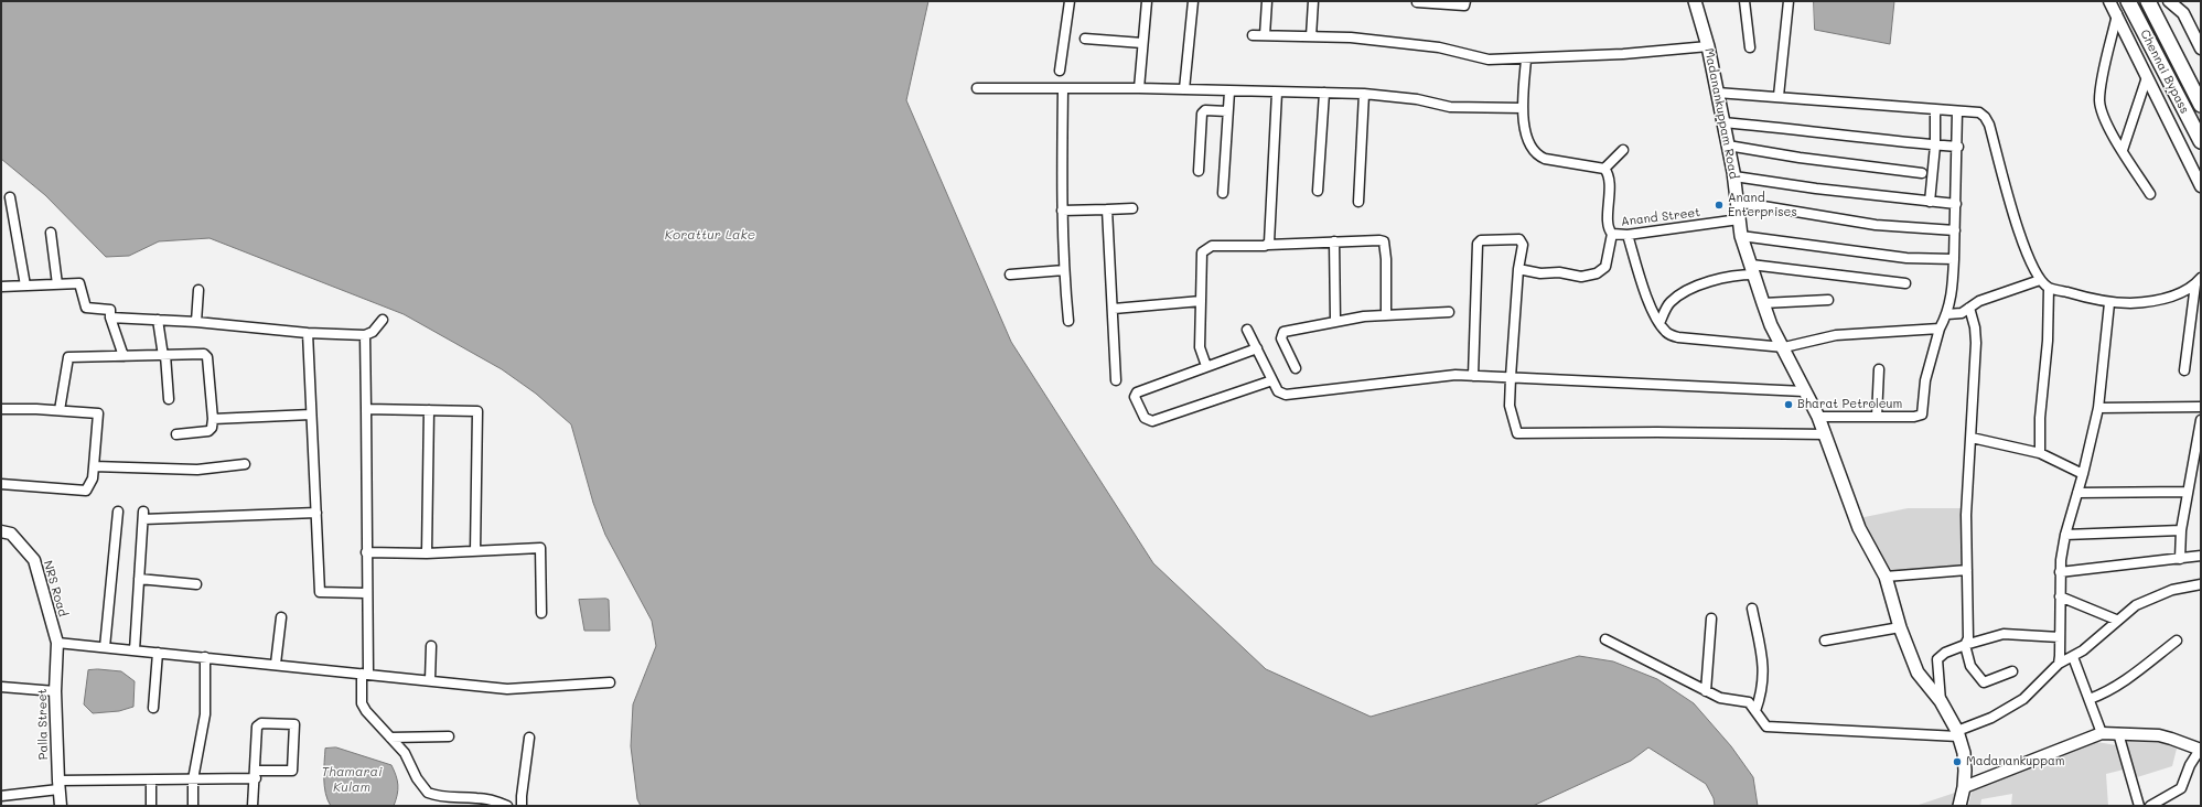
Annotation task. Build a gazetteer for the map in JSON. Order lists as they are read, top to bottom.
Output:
{
  "streets": {
    "highway": ["Chennai Bypass"],
    "main road": ["Madanankuppam Road"],
    "street": ["Anand Street", "NRS Road", "Palla Street"]
  },
  "crossings": [
    ["Madanankuppam Road", "Anand Street"],
    ["NRS Road", "Palla Street"]
  ],
  "water": ["Korattur Lake", "Thamarai Kulam"],
  "places": ["Anand Enterprises", "Bharat Petroleum", "Madanankuppam"]
}
